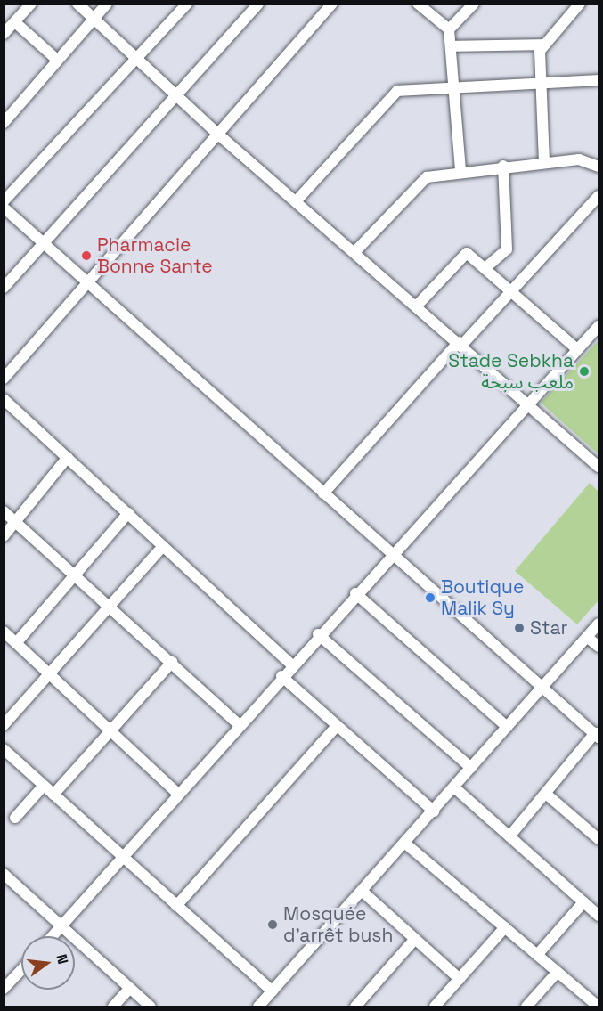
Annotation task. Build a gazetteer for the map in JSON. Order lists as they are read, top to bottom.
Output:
{
  "places": [
    "Pharmacie Bonne Sante",
    "Stade Sebkha ملعب سبخة",
    "Boutique Malik Sy",
    "Star",
    "Mosquée d'arrêt bush"
  ],
  "north": "right"
}
